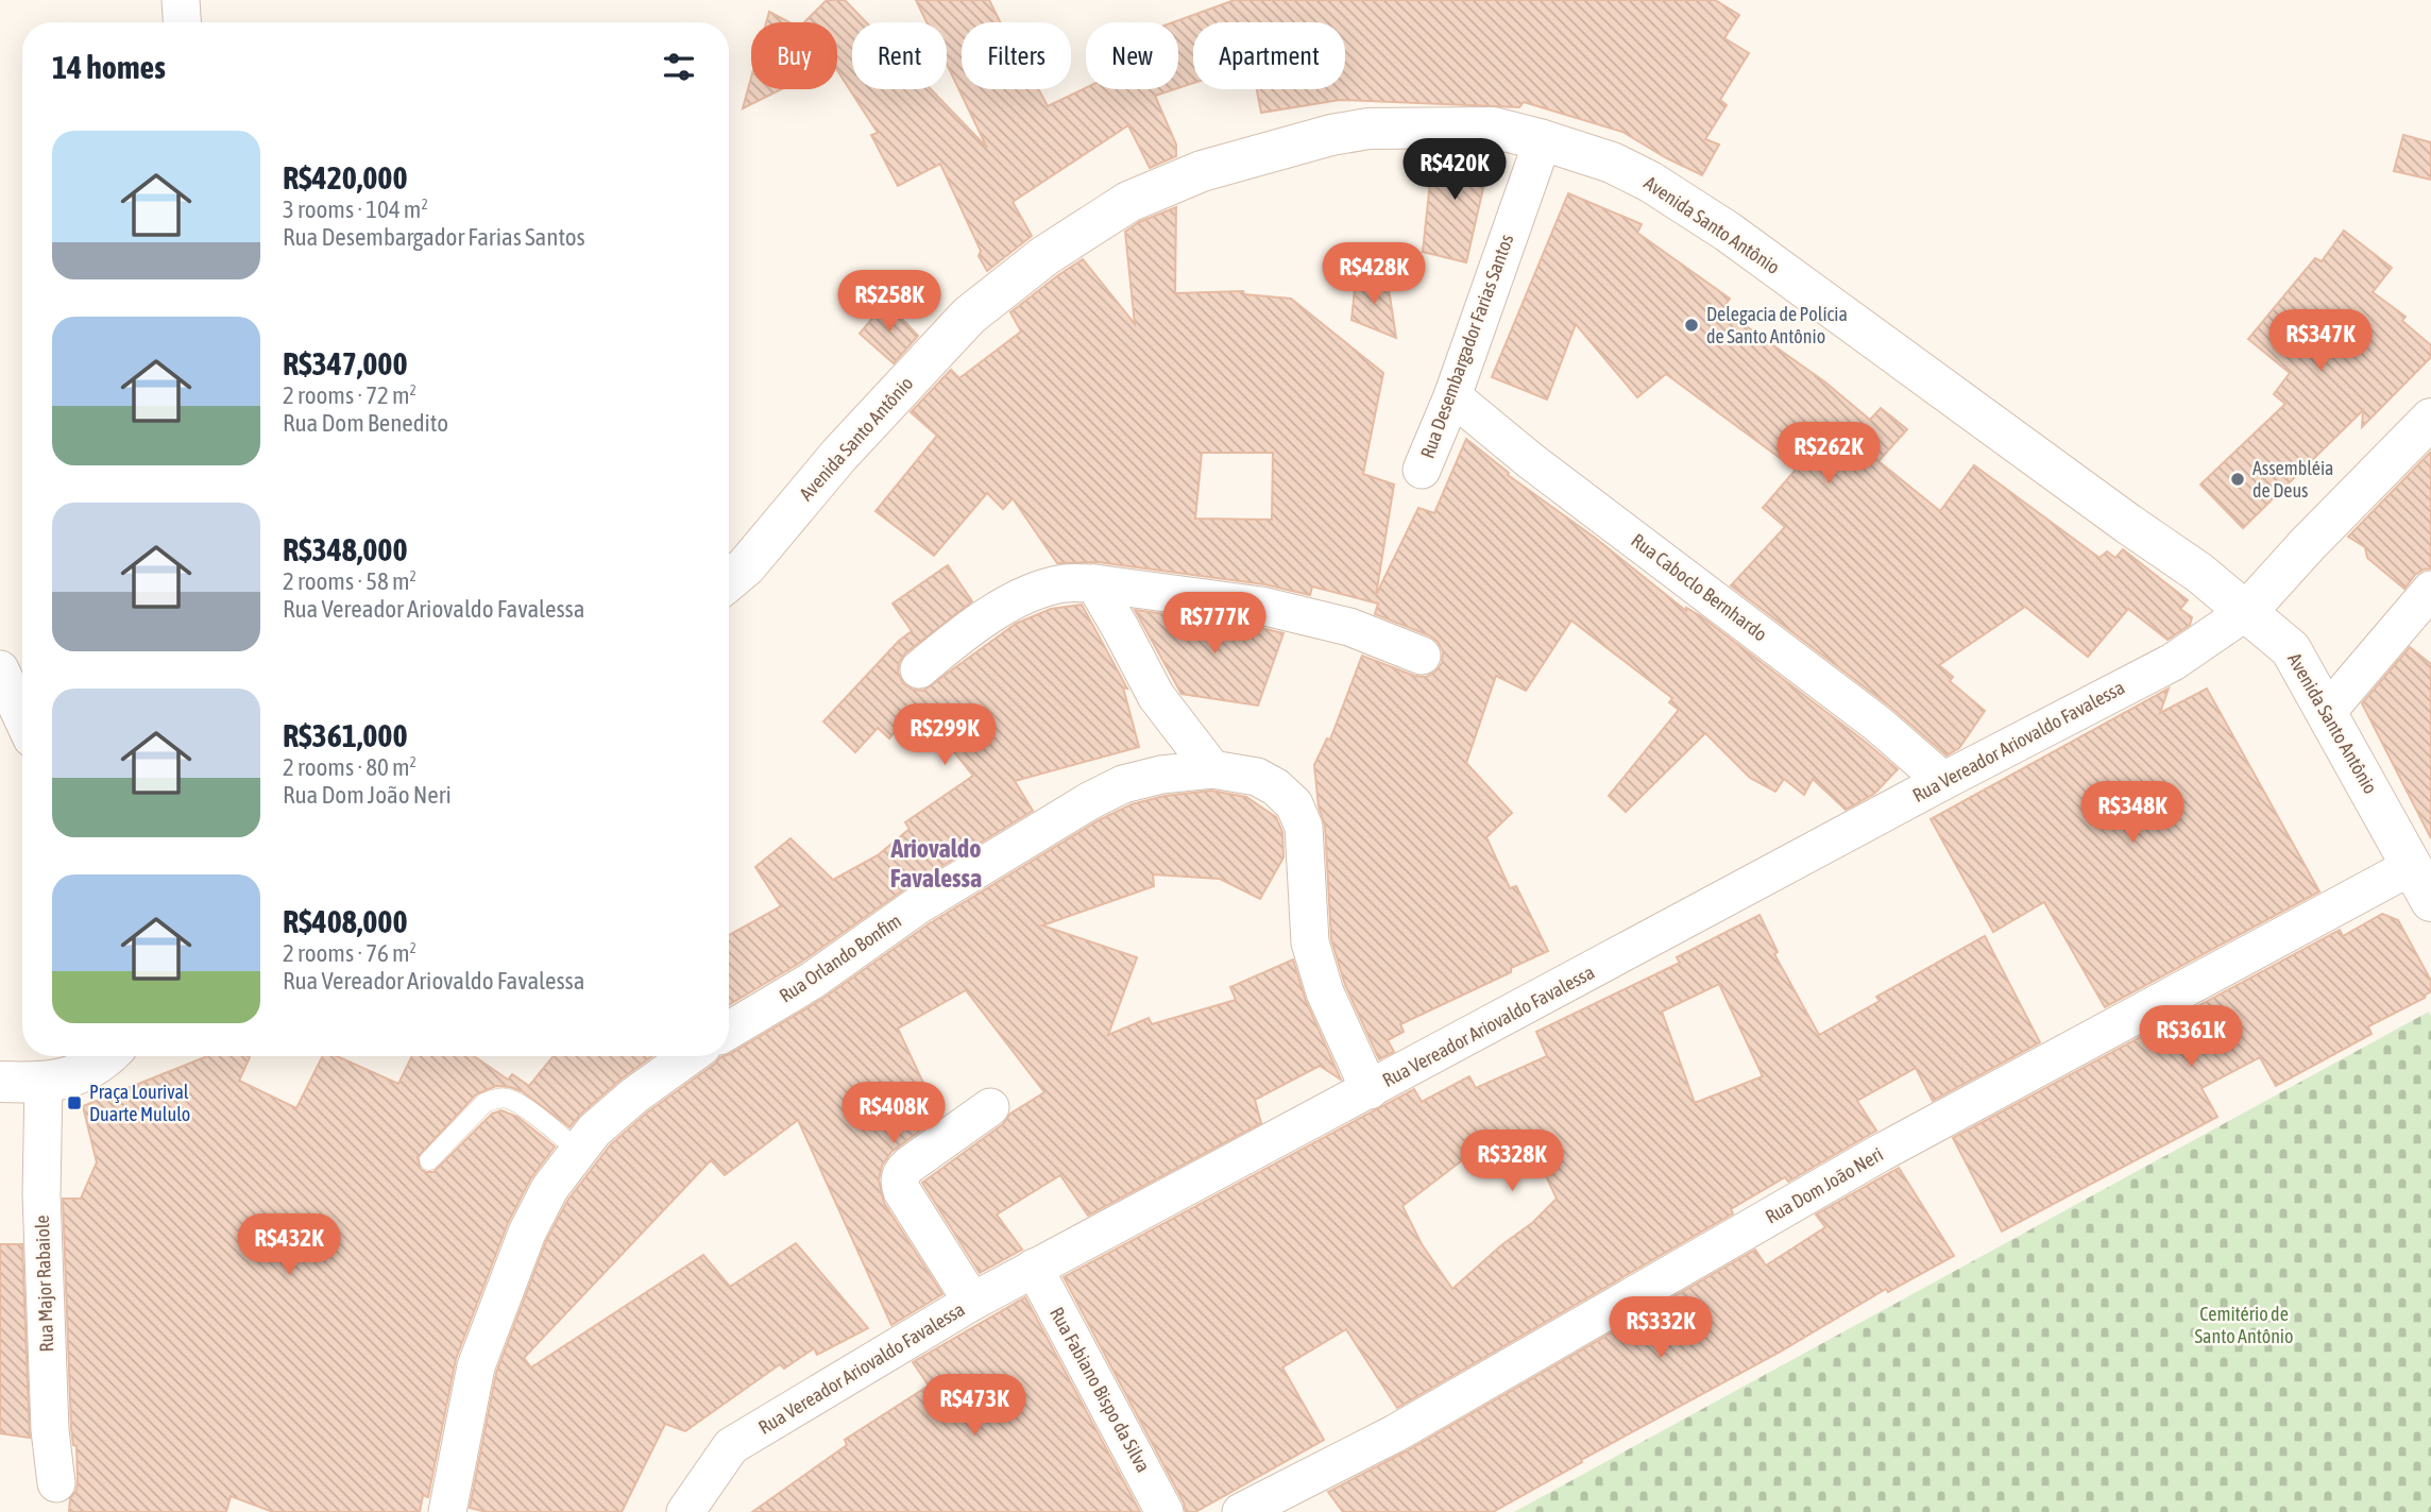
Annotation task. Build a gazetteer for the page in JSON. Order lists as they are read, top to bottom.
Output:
{
  "streets": {
    "street": [
      "Avenida Santo Antônio",
      "Rua Desembargador Farias Santos",
      "Rua Caboclo Bernhardo",
      "Rua Vereador Ariovaldo Favalessa",
      "Rua Orlando Bonfim",
      "Rua Dom João Neri",
      "Rua Major Rabaiole",
      "Rua Fabiano Bispo da Silva"
    ]
  },
  "crossings": [
    ["Avenida Santo Antônio", "Rua Desembargador Farias Santos"],
    ["Avenida Santo Antônio", "Rua Vereador Ariovaldo Favalessa"],
    ["Avenida Santo Antônio", "Rua Dom João Neri"],
    ["Rua Desembargador Farias Santos", "Rua Caboclo Bernhardo"],
    ["Rua Caboclo Bernhardo", "Rua Vereador Ariovaldo Favalessa"],
    ["Rua Vereador Ariovaldo Favalessa", "Rua Orlando Bonfim"],
    ["Rua Vereador Ariovaldo Favalessa", "Rua Fabiano Bispo da Silva"]
  ],
  "districts": ["Ariovaldo Favalessa"],
  "parks": ["Cemitério de Santo Antônio"],
  "places": {
    "other": ["Delegacia de Polícia de Santo Antônio", "Assembléia de Deus"],
    "transit": ["Praça Lourival Duarte Mululo"]
  },
  "page": {
    "chip": [
      "Buy",
      "Rent",
      "Filters",
      "New",
      "Apartment"
    ],
    "heading": "14 homes",
    "list": [
      {
        "name": "R$420,000",
        "note": "3 rooms · 104 m² · Rua Desembargador Farias Santos"
      },
      {
        "name": "R$347,000",
        "note": "2 rooms · 72 m² · Rua Dom Benedito"
      },
      {
        "name": "R$348,000",
        "note": "2 rooms · 58 m² · Rua Vereador Ariovaldo Favalessa"
      },
      {
        "name": "R$361,000",
        "note": "2 rooms · 80 m² · Rua Dom João Neri"
      },
      {
        "name": "R$408,000",
        "note": "2 rooms · 76 m² · Rua Vereador Ariovaldo Favalessa"
      }
    ],
    "price": [
      "R$420K",
      "R$428K",
      "R$258K",
      "R$347K",
      "R$262K",
      "R$777K",
      "R$299K",
      "R$348K",
      "R$361K",
      "R$408K",
      "R$328K",
      "R$432K",
      "R$332K",
      "R$473K"
    ]
  }
}
